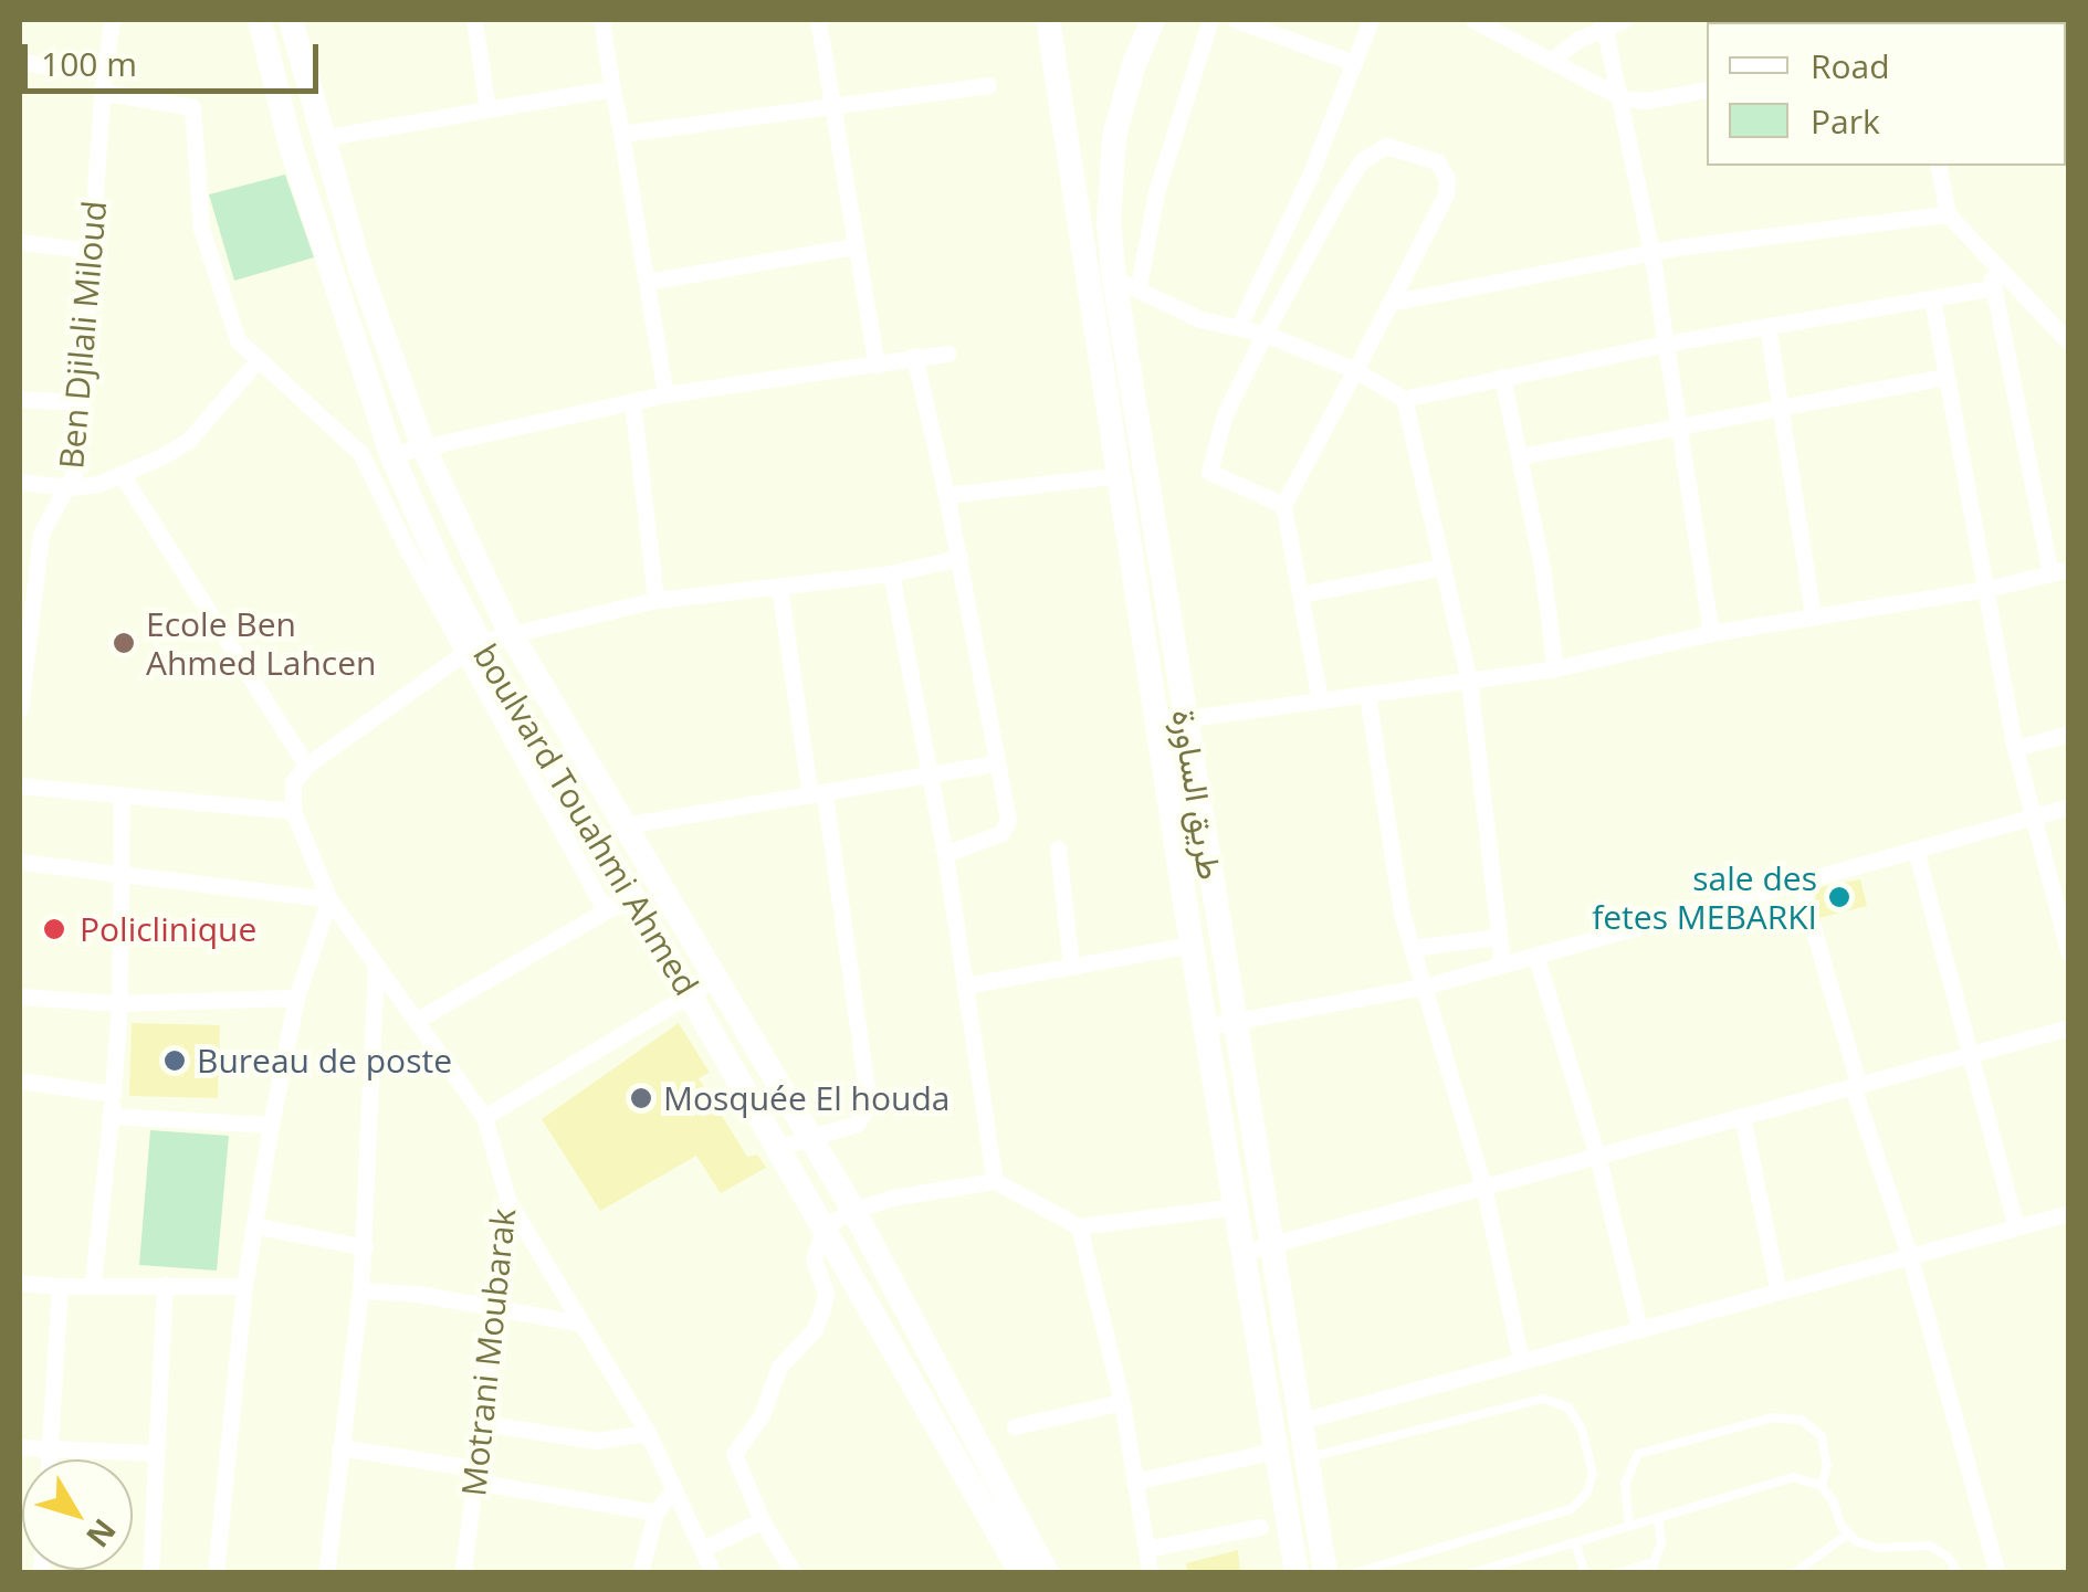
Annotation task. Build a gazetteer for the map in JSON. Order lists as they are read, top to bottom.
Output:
{
  "streets": {
    "main road": ["طريق الساورة", "boulvard Touahmi Ahmed"],
    "street": ["Ben Djilali Miloud", "Motrani Moubarak"]
  },
  "places": [
    "Ecole Ben Ahmed Lahcen",
    "sale des fetes MEBARKI",
    "Policlinique",
    "Bureau de poste",
    "Mosquée El houda"
  ],
  "legend": ["Road", "Park"],
  "scale_bar": "100 m",
  "north": "bottom right"
}
